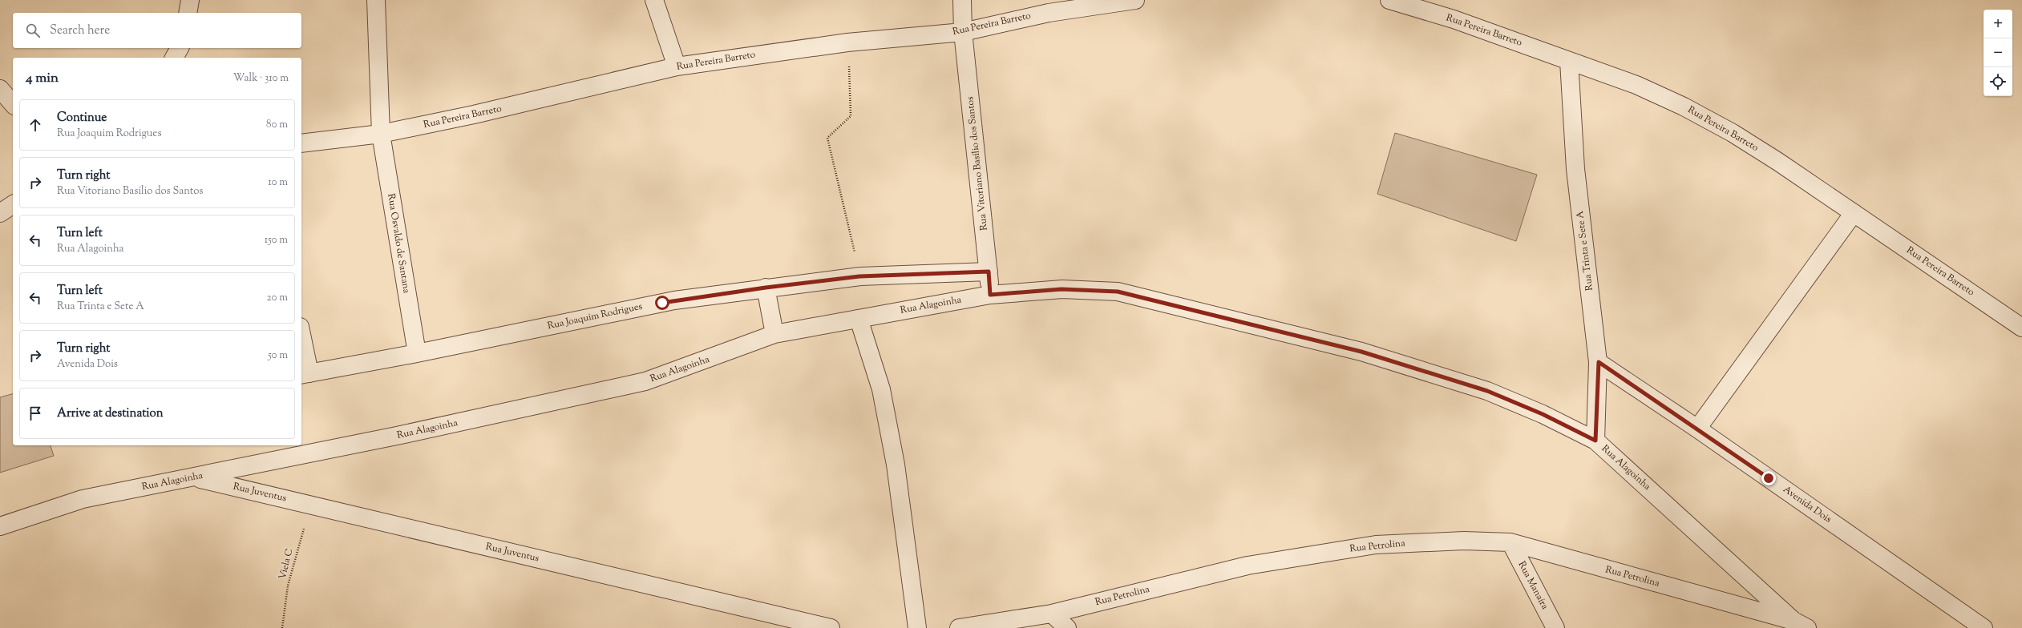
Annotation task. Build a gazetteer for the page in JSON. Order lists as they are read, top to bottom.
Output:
{
  "streets": {
    "street": [
      "Rua Pereira Barreto",
      "Rua Vitoriano Basílio dos Santos",
      "Rua Osvaldo de Santana",
      "Rua Trinta e Sete A",
      "Rua Alagoinha",
      "Rua Joaquim Rodrigues",
      "Rua Juventus",
      "Avenida Dois",
      "Rua Petrolina",
      "Rua Manaíra"
    ],
    "path": ["Viela C"]
  },
  "crossings": [
    ["Rua Pereira Barreto", "Rua Vitoriano Basílio dos Santos"],
    ["Rua Pereira Barreto", "Rua Osvaldo de Santana"],
    ["Rua Pereira Barreto", "Rua Trinta e Sete A"],
    ["Rua Vitoriano Basílio dos Santos", "Rua Alagoinha"],
    ["Rua Vitoriano Basílio dos Santos", "Rua Joaquim Rodrigues"],
    ["Rua Osvaldo de Santana", "Rua Joaquim Rodrigues"],
    ["Rua Trinta e Sete A", "Rua Alagoinha"],
    ["Rua Trinta e Sete A", "Avenida Dois"],
    ["Rua Alagoinha", "Rua Juventus"],
    ["Rua Alagoinha", "Rua Petrolina"],
    ["Rua Juventus", "Viela C"],
    ["Rua Petrolina", "Rua Manaíra"]
  ],
  "page": {
    "map_buttons": ["+", "−"],
    "search": "Search here",
    "heading": ["4 min", "Walk · 310 m"],
    "list": [
      ["Continue", "Rua Joaquim Rodrigues", "80 m"],
      ["Turn right", "Rua Vitoriano Basílio dos Santos", "10 m"],
      ["Turn left", "Rua Alagoinha", "150 m"],
      ["Turn left", "Rua Trinta e Sete A", "20 m"],
      ["Turn right", "Avenida Dois", "50 m"],
      "Arrive at destination"
    ]
  }
}
